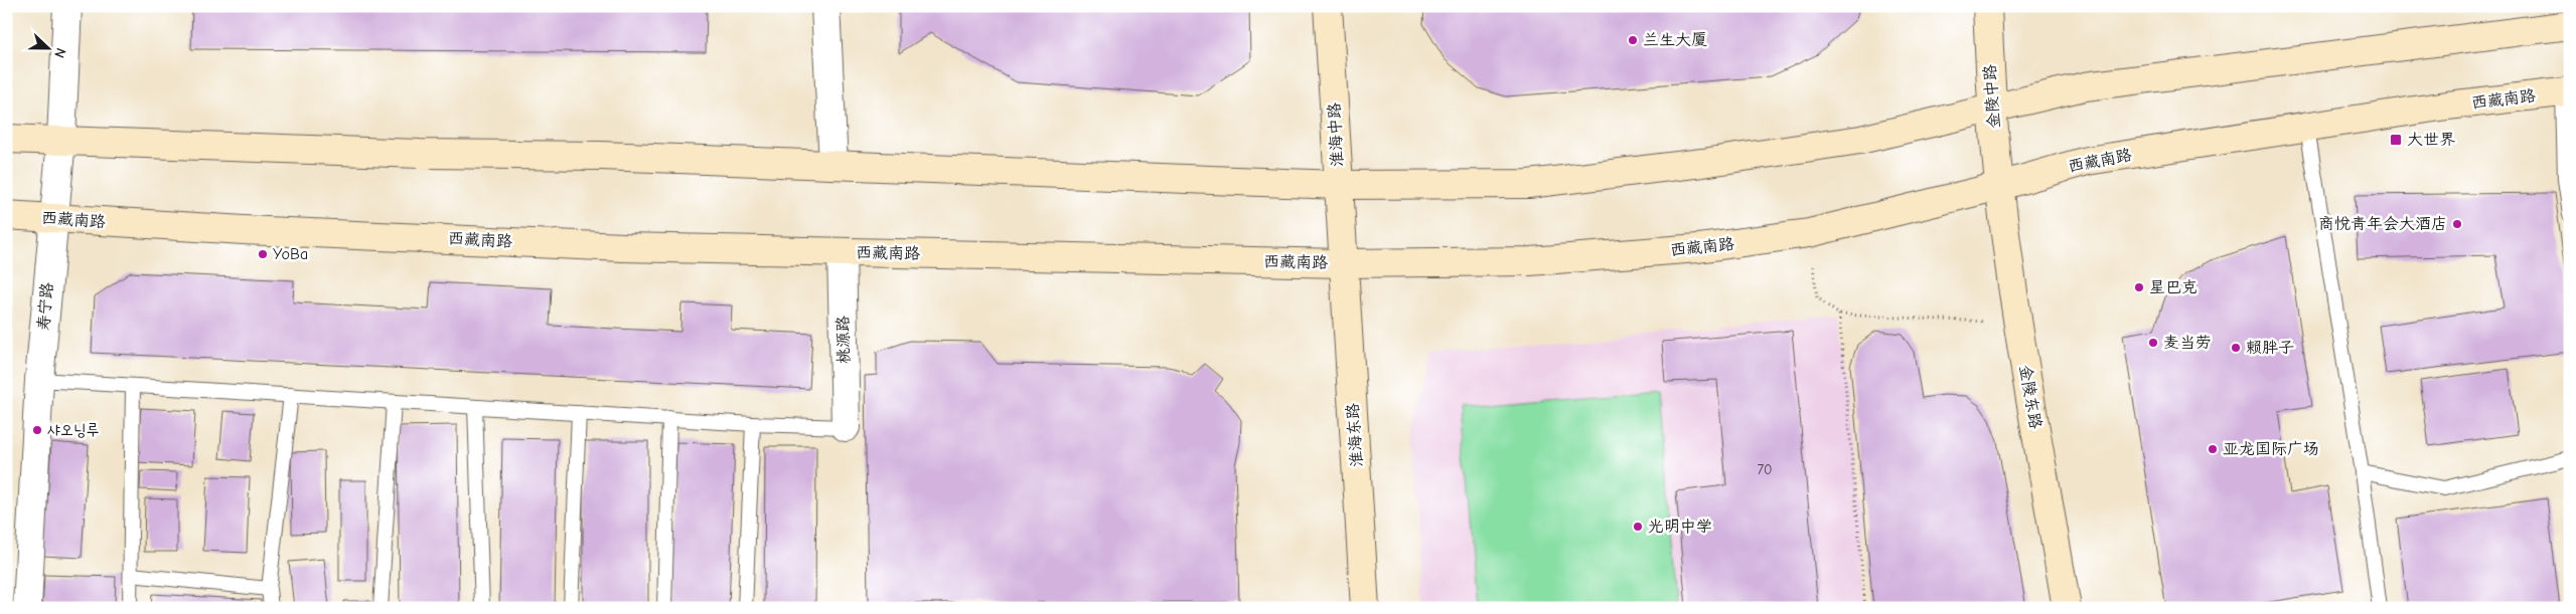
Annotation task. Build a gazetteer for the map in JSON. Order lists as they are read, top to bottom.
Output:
{
  "streets": {
    "main road": [
      "金陵中路",
      "西藏南路",
      "淮海中路",
      "金陵东路",
      "淮海东路"
    ],
    "street": ["寿宁路", "桃源路"]
  },
  "crossings": [
    ["金陵中路", "西藏南路"],
    ["金陵中路", "金陵东路"],
    ["西藏南路", "淮海中路"],
    ["西藏南路", "寿宁路"],
    ["西藏南路", "桃源路"],
    ["西藏南路", "金陵东路"],
    ["西藏南路", "淮海东路"],
    ["淮海中路", "淮海东路"]
  ],
  "places": {
    "other": [
      "兰生大厦",
      "商悦青年会大酒店",
      "YoBa",
      "星巴克",
      "麦当劳",
      "赖胖子",
      "샤오닝루",
      "亚龙国际广场",
      "光明中学"
    ],
    "transit": ["大世界"]
  },
  "house_numbers": ["70"],
  "north": "right"
}
